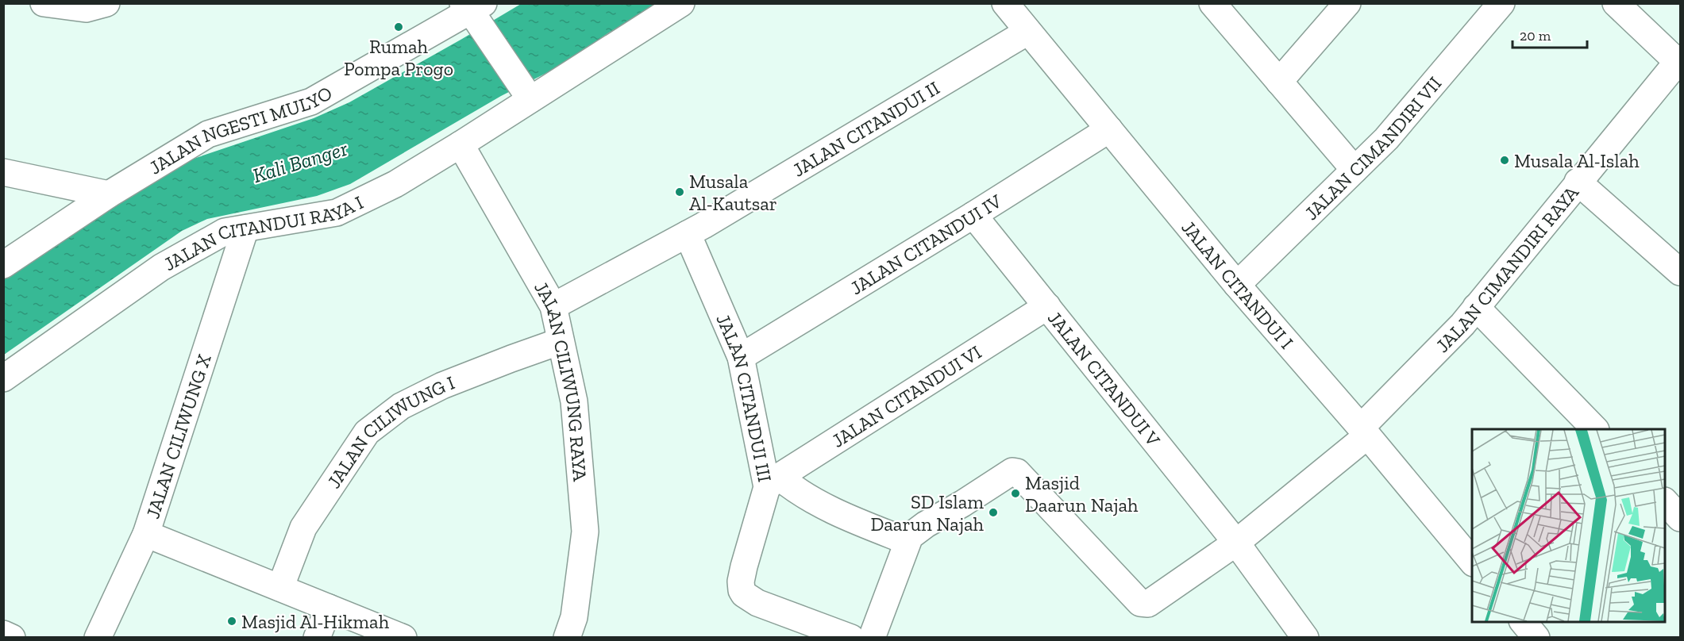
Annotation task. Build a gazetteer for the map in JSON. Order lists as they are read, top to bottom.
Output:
{
  "streets": {
    "street": [
      "JALAN CITANDUI II",
      "JALAN NGESTI MULYO",
      "JALAN CIMANDIRI VII",
      "JALAN CITANDUI RAYA I",
      "JALAN CITANDUI IV",
      "JALAN CIMANDIRI RAYA",
      "JALAN CITANDUI I",
      "JALAN CITANDUI V",
      "JALAN CILIWUNG RAYA",
      "JALAN CITANDUI VI",
      "JALAN CITANDUI III",
      "JALAN CILIWUNG X",
      "JALAN CILIWUNG I"
    ]
  },
  "crossings": [
    ["JALAN CITANDUI II", "JALAN CITANDUI I"],
    ["JALAN CITANDUI II", "JALAN CILIWUNG RAYA"],
    ["JALAN CITANDUI II", "JALAN CITANDUI III"],
    ["JALAN CIMANDIRI VII", "JALAN CITANDUI I"],
    ["JALAN CITANDUI RAYA I", "JALAN CILIWUNG RAYA"],
    ["JALAN CITANDUI RAYA I", "JALAN CILIWUNG X"],
    ["JALAN CITANDUI IV", "JALAN CITANDUI I"],
    ["JALAN CITANDUI IV", "JALAN CITANDUI V"],
    ["JALAN CITANDUI IV", "JALAN CITANDUI III"],
    ["JALAN CIMANDIRI RAYA", "JALAN CITANDUI I"],
    ["JALAN CIMANDIRI RAYA", "JALAN CITANDUI V"],
    ["JALAN CITANDUI V", "JALAN CITANDUI VI"],
    ["JALAN CILIWUNG RAYA", "JALAN CILIWUNG I"],
    ["JALAN CITANDUI VI", "JALAN CITANDUI III"]
  ],
  "water": ["Kali Banger"],
  "places": [
    "Rumah Pompa Progo",
    "Musala Al-Islah",
    "Musala Al-Kautsar",
    "Masjid Daarun Najah",
    "SD Islam Daarun Najah",
    "Masjid Al-Hikmah"
  ],
  "scale_bar": "20 m"
}
